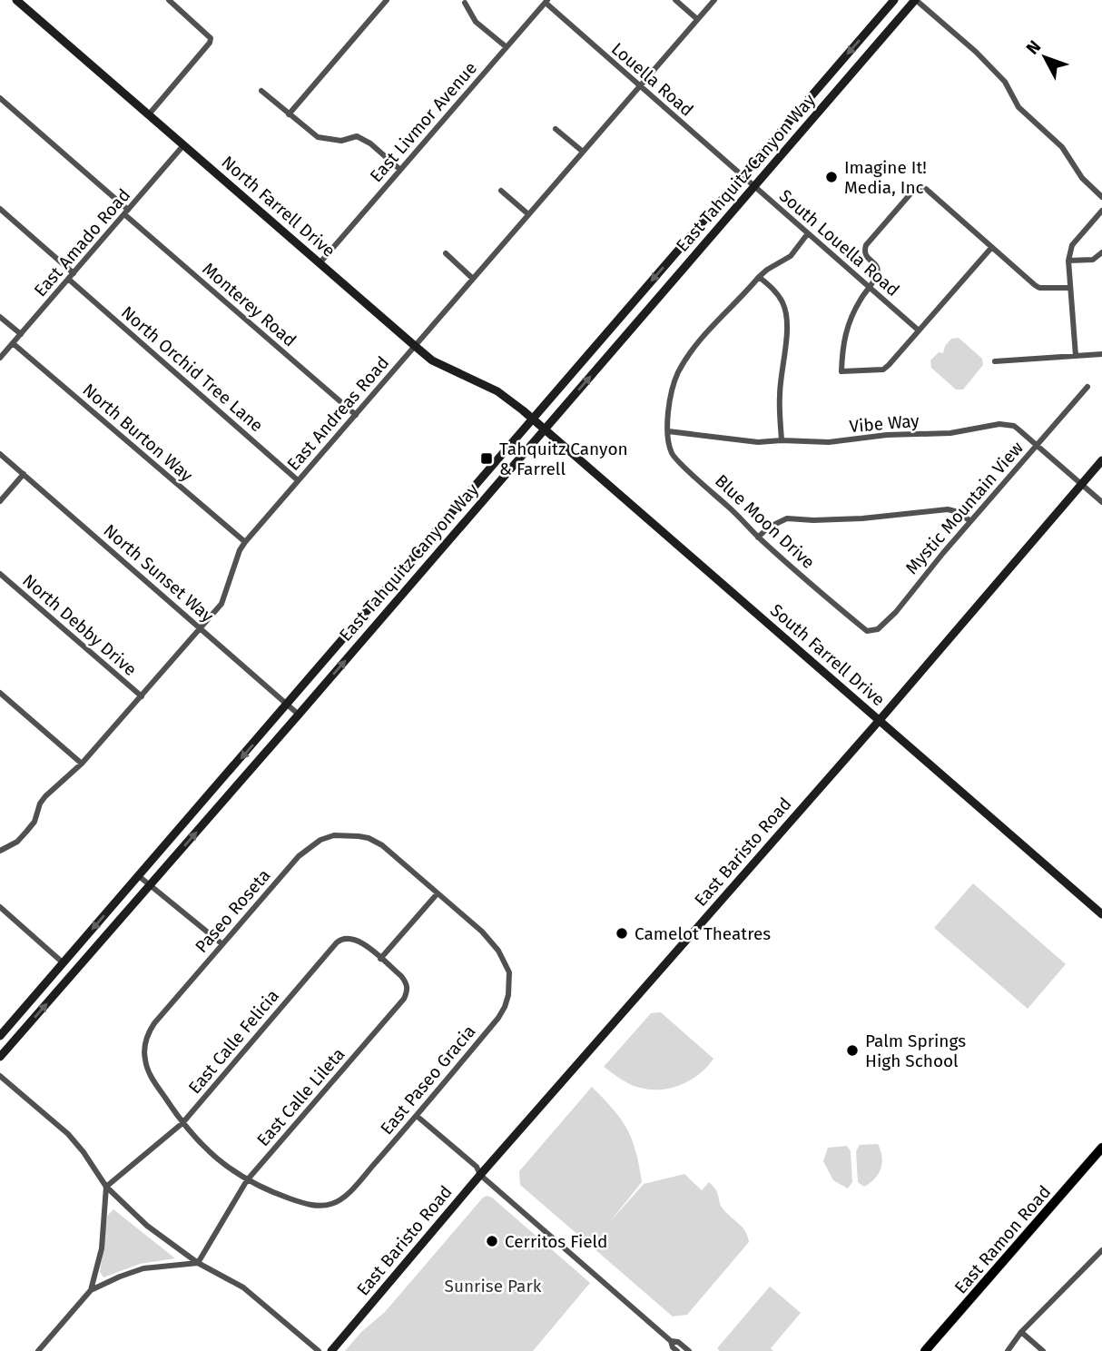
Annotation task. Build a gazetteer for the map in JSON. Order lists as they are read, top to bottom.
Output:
{
  "streets": {
    "main road": [
      "East Tahquitz Canyon Way",
      "North Farrell Drive",
      "South Farrell Drive",
      "East Baristo Road",
      "East Ramon Road"
    ],
    "street": [
      "Louella Road",
      "East Livmor Avenue",
      "East Amado Road",
      "South Louella Road",
      "Monterey Road",
      "North Orchid Tree Lane",
      "East Andreas Road",
      "Vibe Way",
      "North Burton Way",
      "Mystic Mountain View",
      "Blue Moon Drive",
      "North Sunset Way",
      "North Debby Drive",
      "Paseo Roseta",
      "East Calle Felicia",
      "East Paseo Gracia",
      "East Calle Lileta"
    ]
  },
  "crossings": [
    ["Louella Road", "East Livmor Avenue"],
    ["Louella Road", "East Tahquitz Canyon Way"],
    ["Louella Road", "South Louella Road"],
    ["Louella Road", "East Andreas Road"],
    ["East Livmor Avenue", "North Farrell Drive"],
    ["East Tahquitz Canyon Way", "North Farrell Drive"],
    ["East Tahquitz Canyon Way", "South Louella Road"],
    ["East Tahquitz Canyon Way", "North Sunset Way"],
    ["East Tahquitz Canyon Way", "South Farrell Drive"],
    ["North Farrell Drive", "East Amado Road"],
    ["North Farrell Drive", "East Andreas Road"],
    ["North Farrell Drive", "South Farrell Drive"],
    ["East Amado Road", "Monterey Road"],
    ["East Amado Road", "North Orchid Tree Lane"],
    ["East Amado Road", "North Burton Way"],
    ["Monterey Road", "East Andreas Road"],
    ["North Orchid Tree Lane", "East Andreas Road"],
    ["East Andreas Road", "North Burton Way"],
    ["East Andreas Road", "North Sunset Way"],
    ["East Andreas Road", "North Debby Drive"],
    ["Vibe Way", "Mystic Mountain View"],
    ["Vibe Way", "Blue Moon Drive"],
    ["Vibe Way", "East Baristo Road"],
    ["Mystic Mountain View", "Blue Moon Drive"],
    ["South Farrell Drive", "East Baristo Road"],
    ["Paseo Roseta", "East Calle Felicia"],
    ["Paseo Roseta", "East Paseo Gracia"],
    ["Paseo Roseta", "East Calle Lileta"],
    ["East Calle Felicia", "East Calle Lileta"],
    ["East Paseo Gracia", "East Calle Lileta"]
  ],
  "parks": ["Sunrise Park"],
  "places": {
    "other": [
      "Imagine It! Media, Inc",
      "Camelot Theatres",
      "Palm Springs High School",
      "Cerritos Field"
    ],
    "transit": ["Tahquitz Canyon & Farrell"]
  },
  "north": "top left"
}
